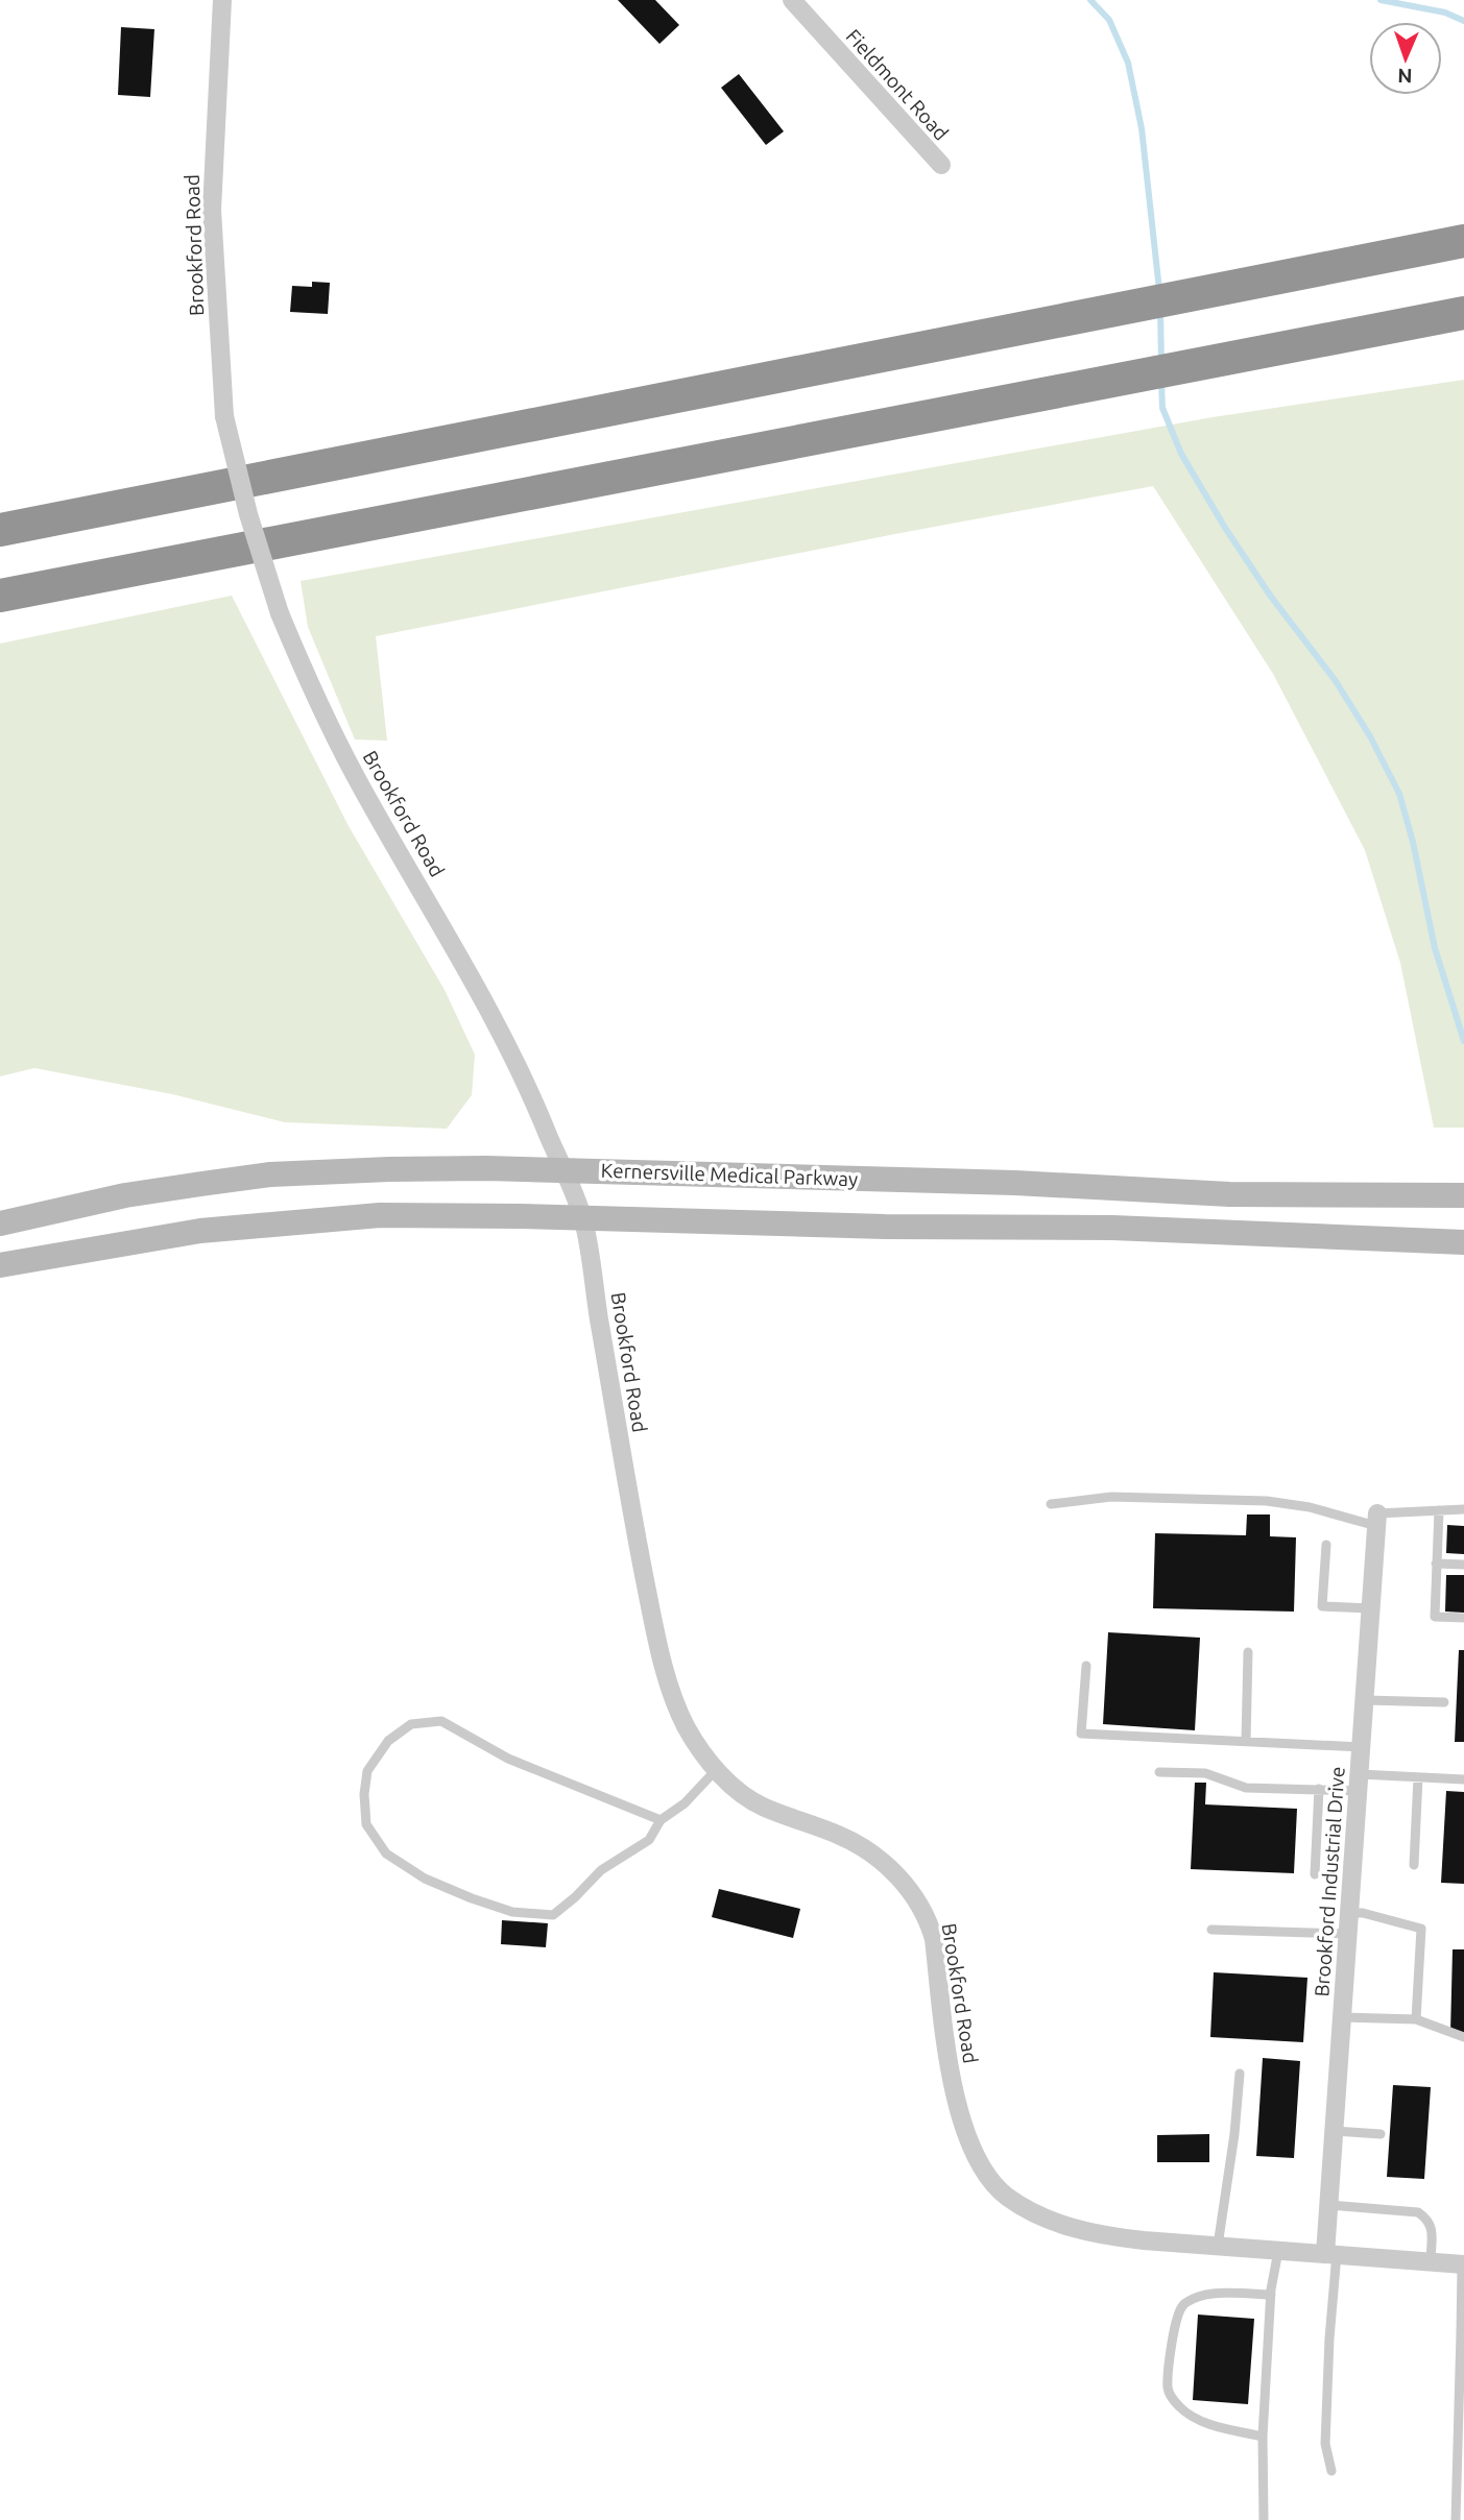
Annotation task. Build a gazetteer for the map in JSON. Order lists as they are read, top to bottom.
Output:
{
  "streets": {
    "main road": ["Kernersville Medical Parkway"],
    "street": ["Fieldmont Road", "Brookford Road", "Brookford Industrial Drive"]
  },
  "crossings": [
    ["Brookford Road", "Kernersville Medical Parkway"],
    ["Brookford Road", "Brookford Industrial Drive"]
  ],
  "north": "bottom"
}
